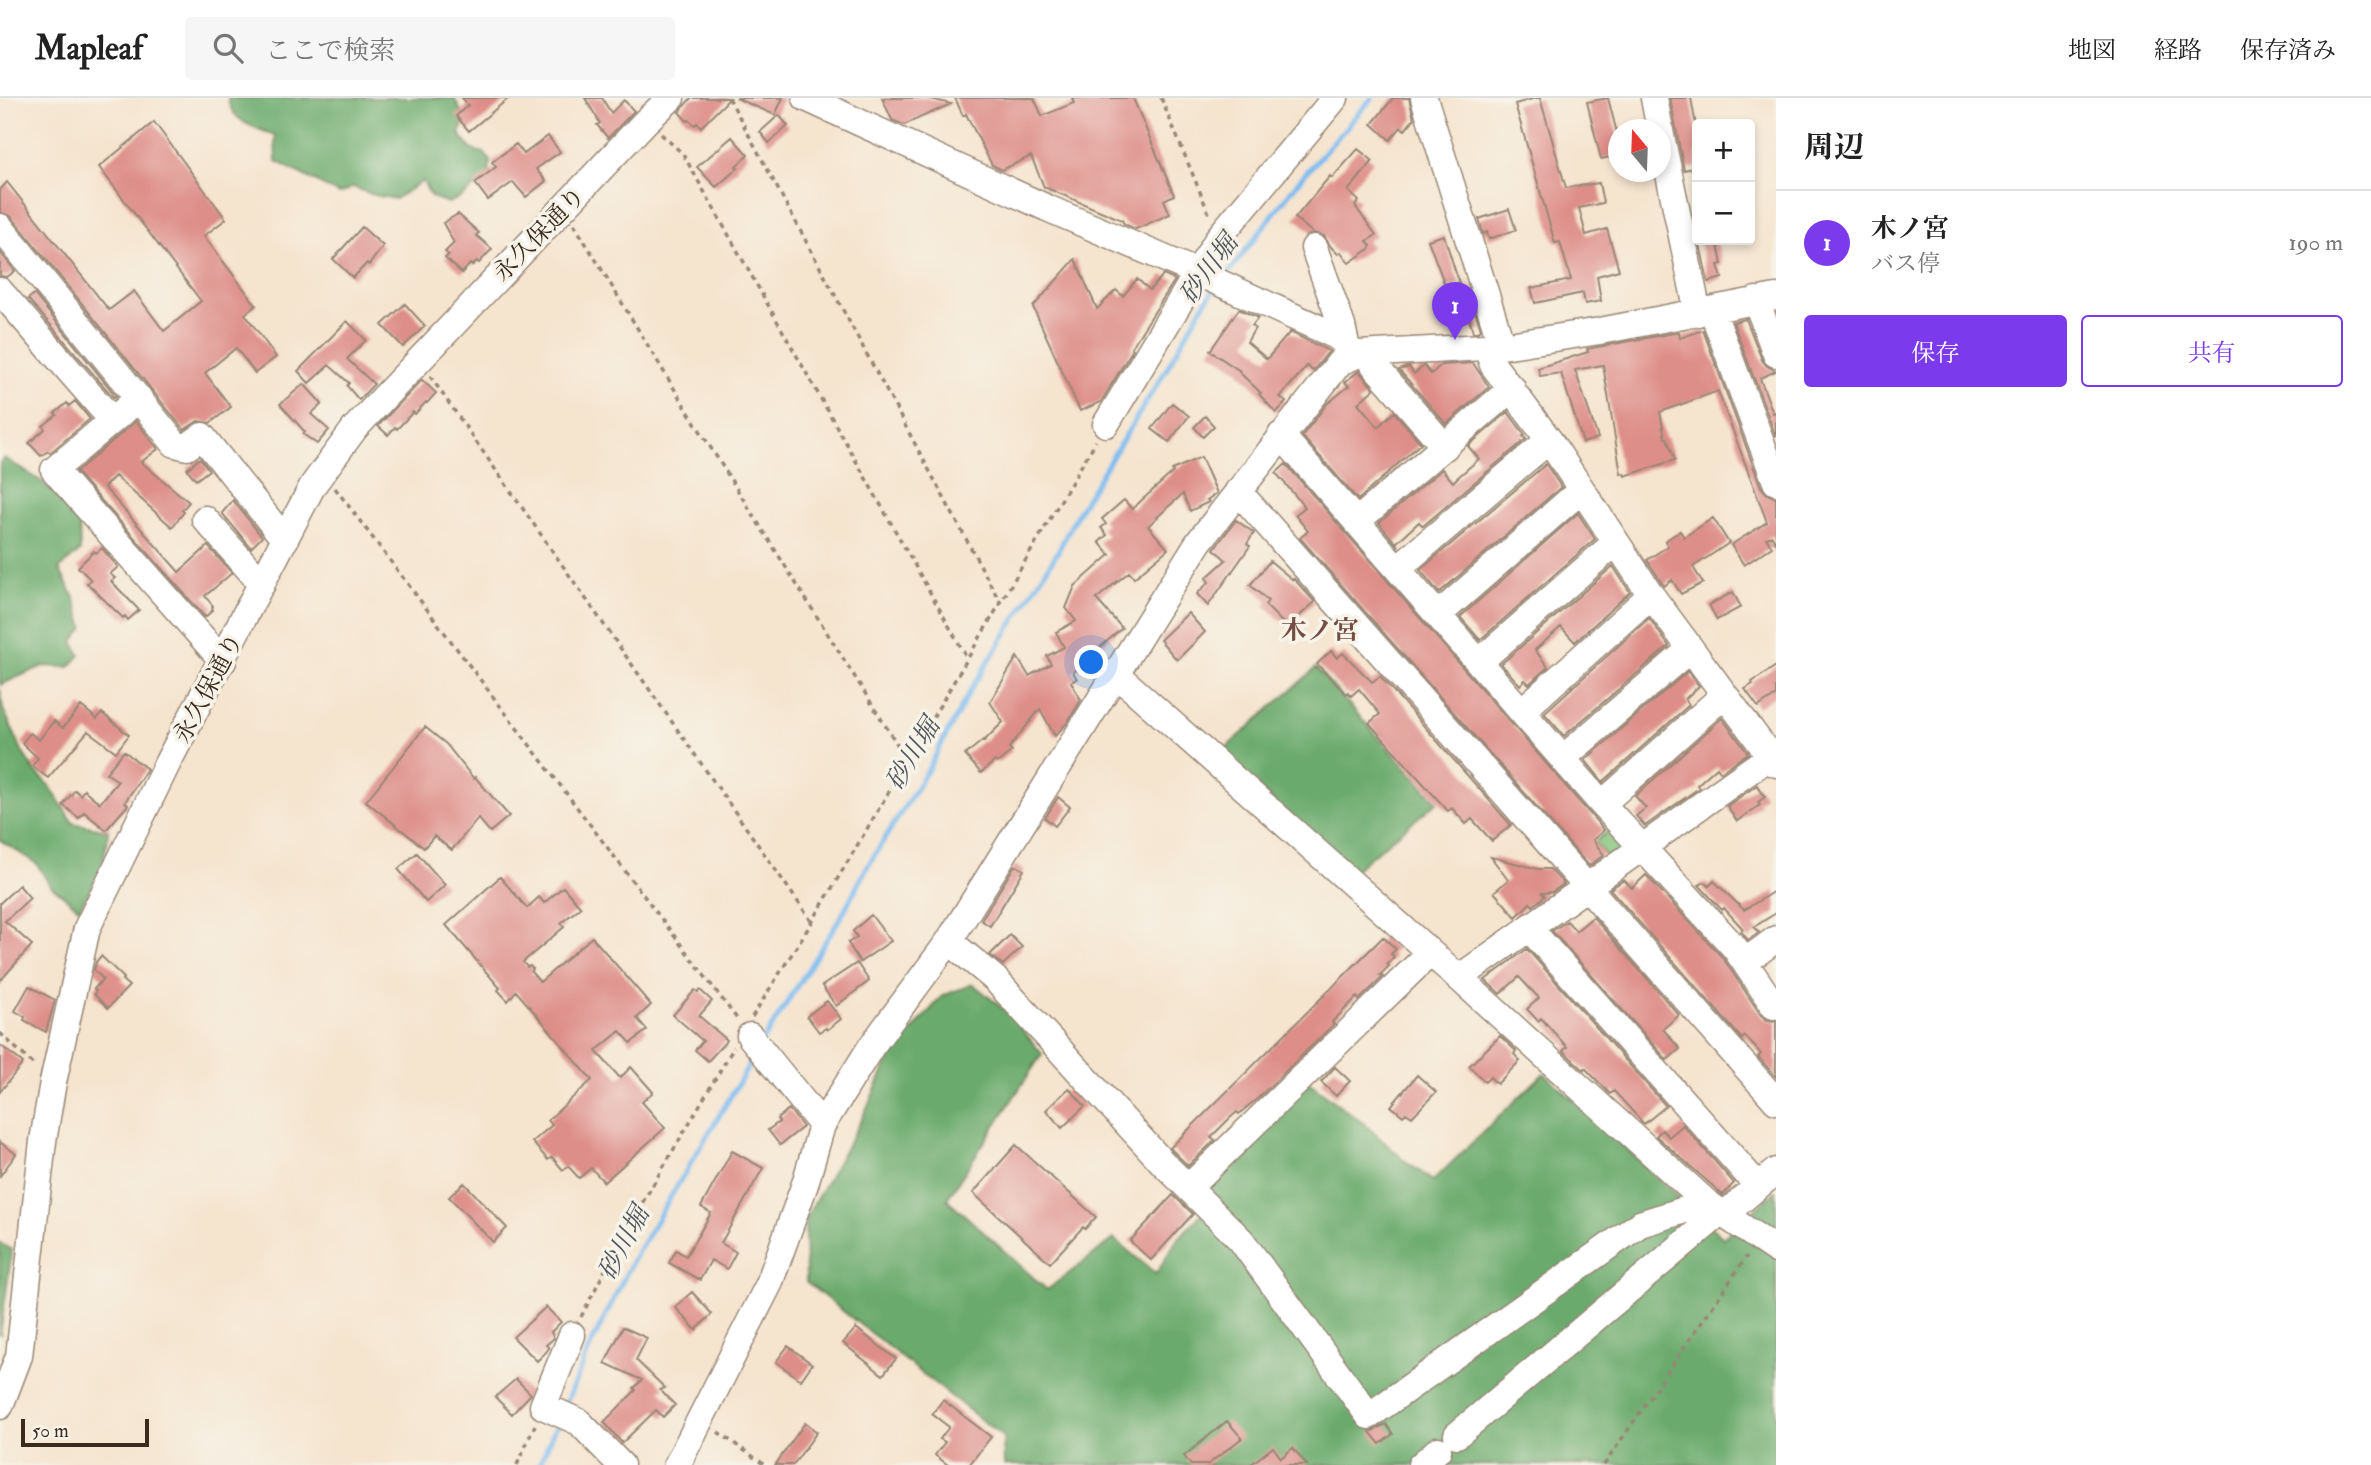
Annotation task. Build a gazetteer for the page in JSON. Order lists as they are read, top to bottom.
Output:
{
  "streets": {
    "street": ["永久保通り"]
  },
  "districts": ["木ノ宮"],
  "water": ["砂川堀"],
  "scale_bar": "50 m",
  "north": "top",
  "page": {
    "header": "Mapleaf",
    "search": "ここで検索",
    "nav": ["地図", "経路", "保存済み"],
    "heading": "周辺",
    "map_buttons": ["+", "−"],
    "list": [
      {
        "mark": "1",
        "name": "木ノ宮",
        "note": "バス停",
        "value": "190 m"
      }
    ],
    "pins": "1",
    "buttons": ["保存", "共有"],
    "scale": "50 m"
  }
}
